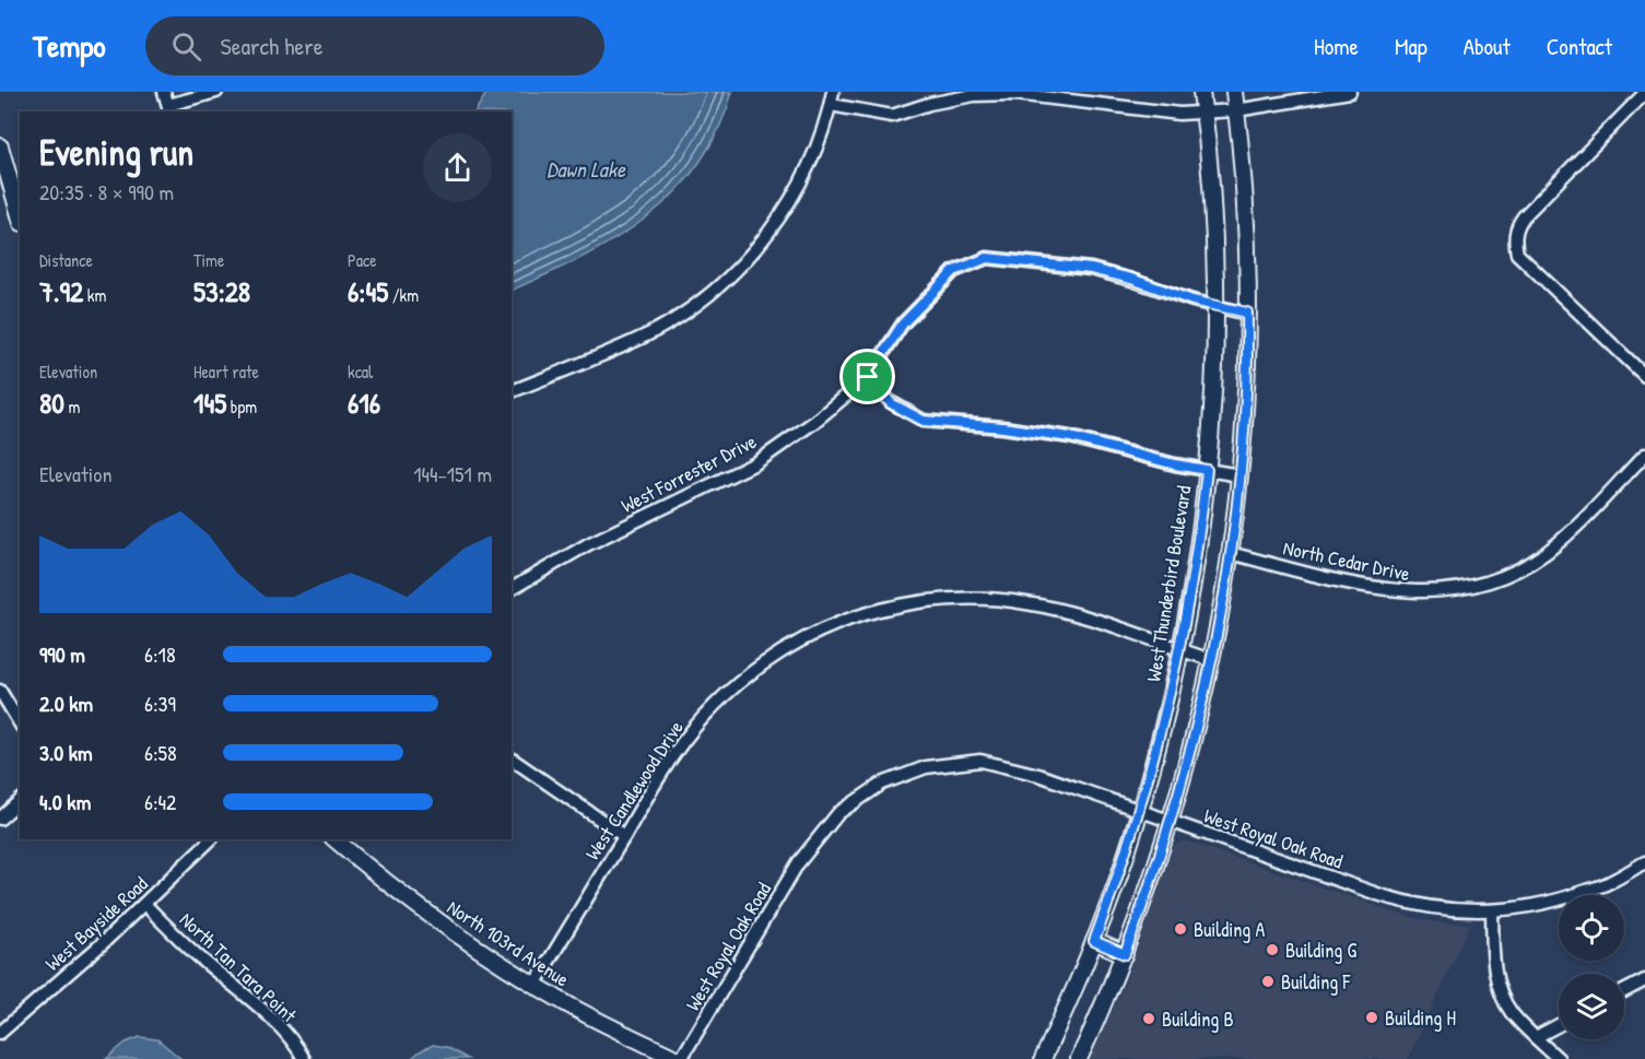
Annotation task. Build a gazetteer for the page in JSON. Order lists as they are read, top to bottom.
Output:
{
  "streets": {
    "street": [
      "West Forrester Drive",
      "North Cedar Drive",
      "West Thunderbird Boulevard",
      "West Candlewood Drive",
      "West Royal Oak Road",
      "West Bayside Road",
      "North 103rd Avenue",
      "North Tan Tara Point"
    ]
  },
  "crossings": [
    ["West Forrester Drive", "West Thunderbird Boulevard"],
    ["West Thunderbird Boulevard", "West Candlewood Drive"],
    ["West Thunderbird Boulevard", "West Royal Oak Road"],
    ["West Candlewood Drive", "North 103rd Avenue"],
    ["West Royal Oak Road", "North 103rd Avenue"],
    ["West Bayside Road", "North Tan Tara Point"]
  ],
  "water": ["Dawn Lake"],
  "places": [
    "Building A",
    "Building G",
    "Building F",
    "Building H",
    "Building B"
  ],
  "page": {
    "header": "Tempo",
    "search": "Search here",
    "nav": [
      "Home",
      "Map",
      "About",
      "Contact"
    ],
    "heading": ["Evening run", "20:35 · 8 × 990 m"],
    "stats": [
      ["Distance", "7.92 km"],
      ["Time", "53:28"],
      ["Pace", "6:45 /km"],
      ["Elevation", "80 m"],
      ["Heart rate", "145 bpm"],
      ["kcal", "616"]
    ],
    "chart": ["Elevation", "144–151 m"],
    "list": [
      {
        "name": "990 m",
        "note": "6:18"
      },
      {
        "name": "2.0 km",
        "note": "6:39"
      },
      {
        "name": "3.0 km",
        "note": "6:58"
      },
      {
        "name": "4.0 km",
        "note": "6:42"
      }
    ]
  }
}
